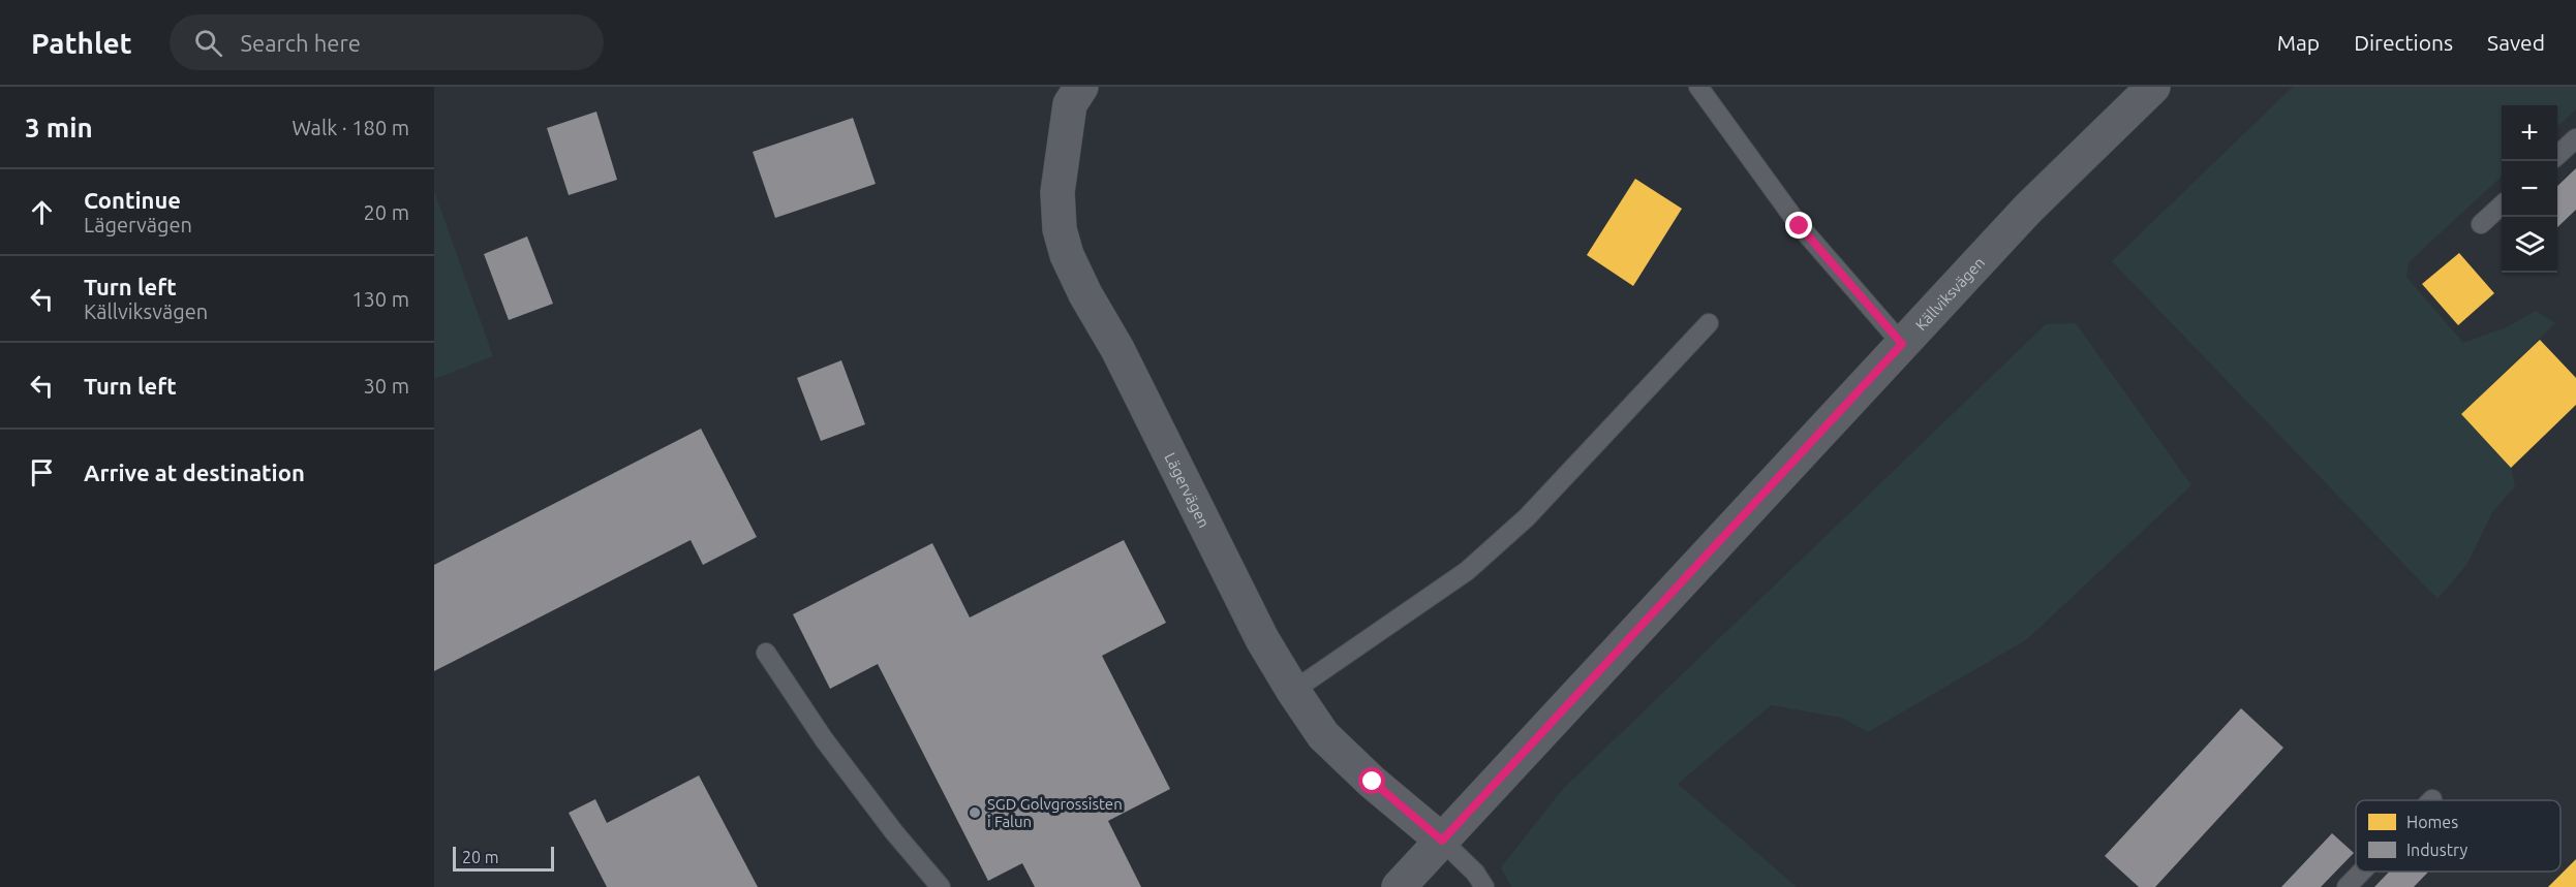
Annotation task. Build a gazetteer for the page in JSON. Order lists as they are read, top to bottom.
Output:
{
  "streets": {
    "street": ["Källviksvägen", "Lägervägen"]
  },
  "crossings": [
    ["Källviksvägen", "Lägervägen"]
  ],
  "places": ["SGD Golvgrossisten i Falun"],
  "legend": ["Homes", "Industry"],
  "scale_bar": "20 m",
  "page": {
    "header": "Pathlet",
    "search": "Search here",
    "nav": ["Map", "Directions", "Saved"],
    "heading": ["3 min", "Walk · 180 m"],
    "map_buttons": ["+", "−"],
    "list": [
      ["Continue", "Lägervägen", "20 m"],
      ["Turn left", "Källviksvägen", "130 m"],
      ["Turn left", "30 m"],
      "Arrive at destination"
    ],
    "scale": "20 m"
  }
}
